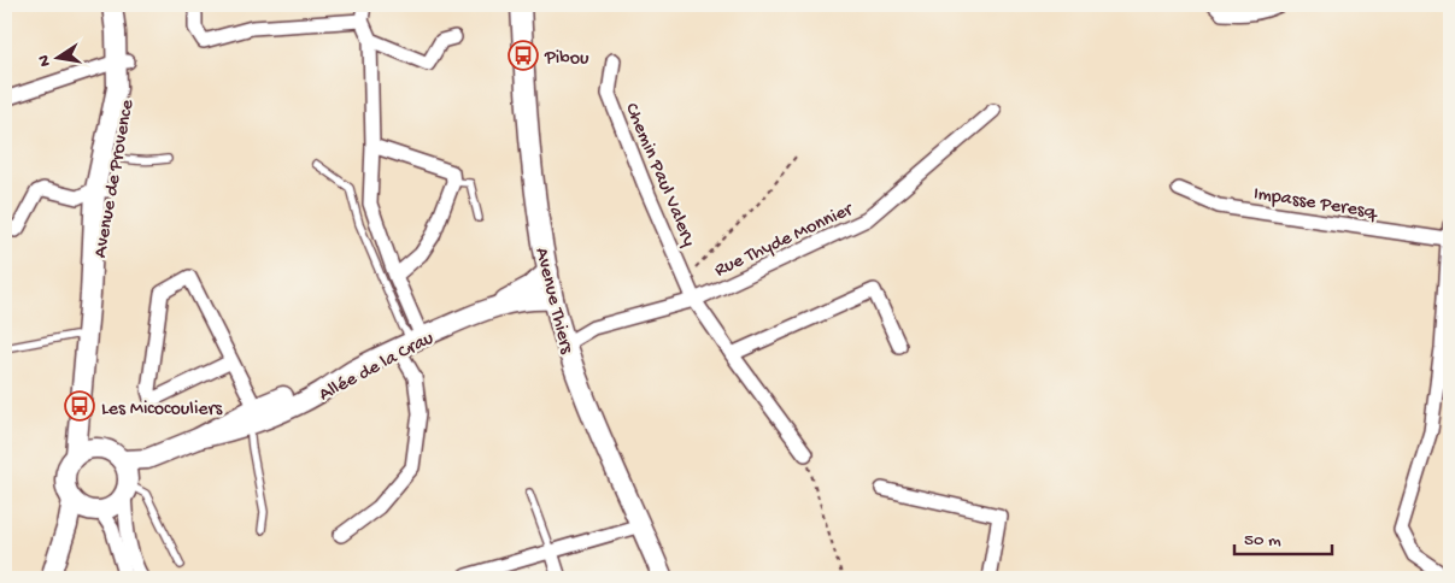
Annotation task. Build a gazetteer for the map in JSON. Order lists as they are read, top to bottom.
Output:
{
  "streets": {
    "street": [
      "Chemin Paul Valery",
      "Avenue de Provence",
      "Impasse Peresq",
      "Rue Thyde Monnier",
      "Avenue Thiers",
      "Allée de la Crau"
    ]
  },
  "crossings": [
    ["Chemin Paul Valery", "Rue Thyde Monnier"],
    ["Rue Thyde Monnier", "Avenue Thiers"],
    ["Avenue Thiers", "Allée de la Crau"]
  ],
  "places": {
    "bus stop": ["Pibou", "Les Micocouliers"]
  },
  "scale_bar": "50 m",
  "north": "left"
}
